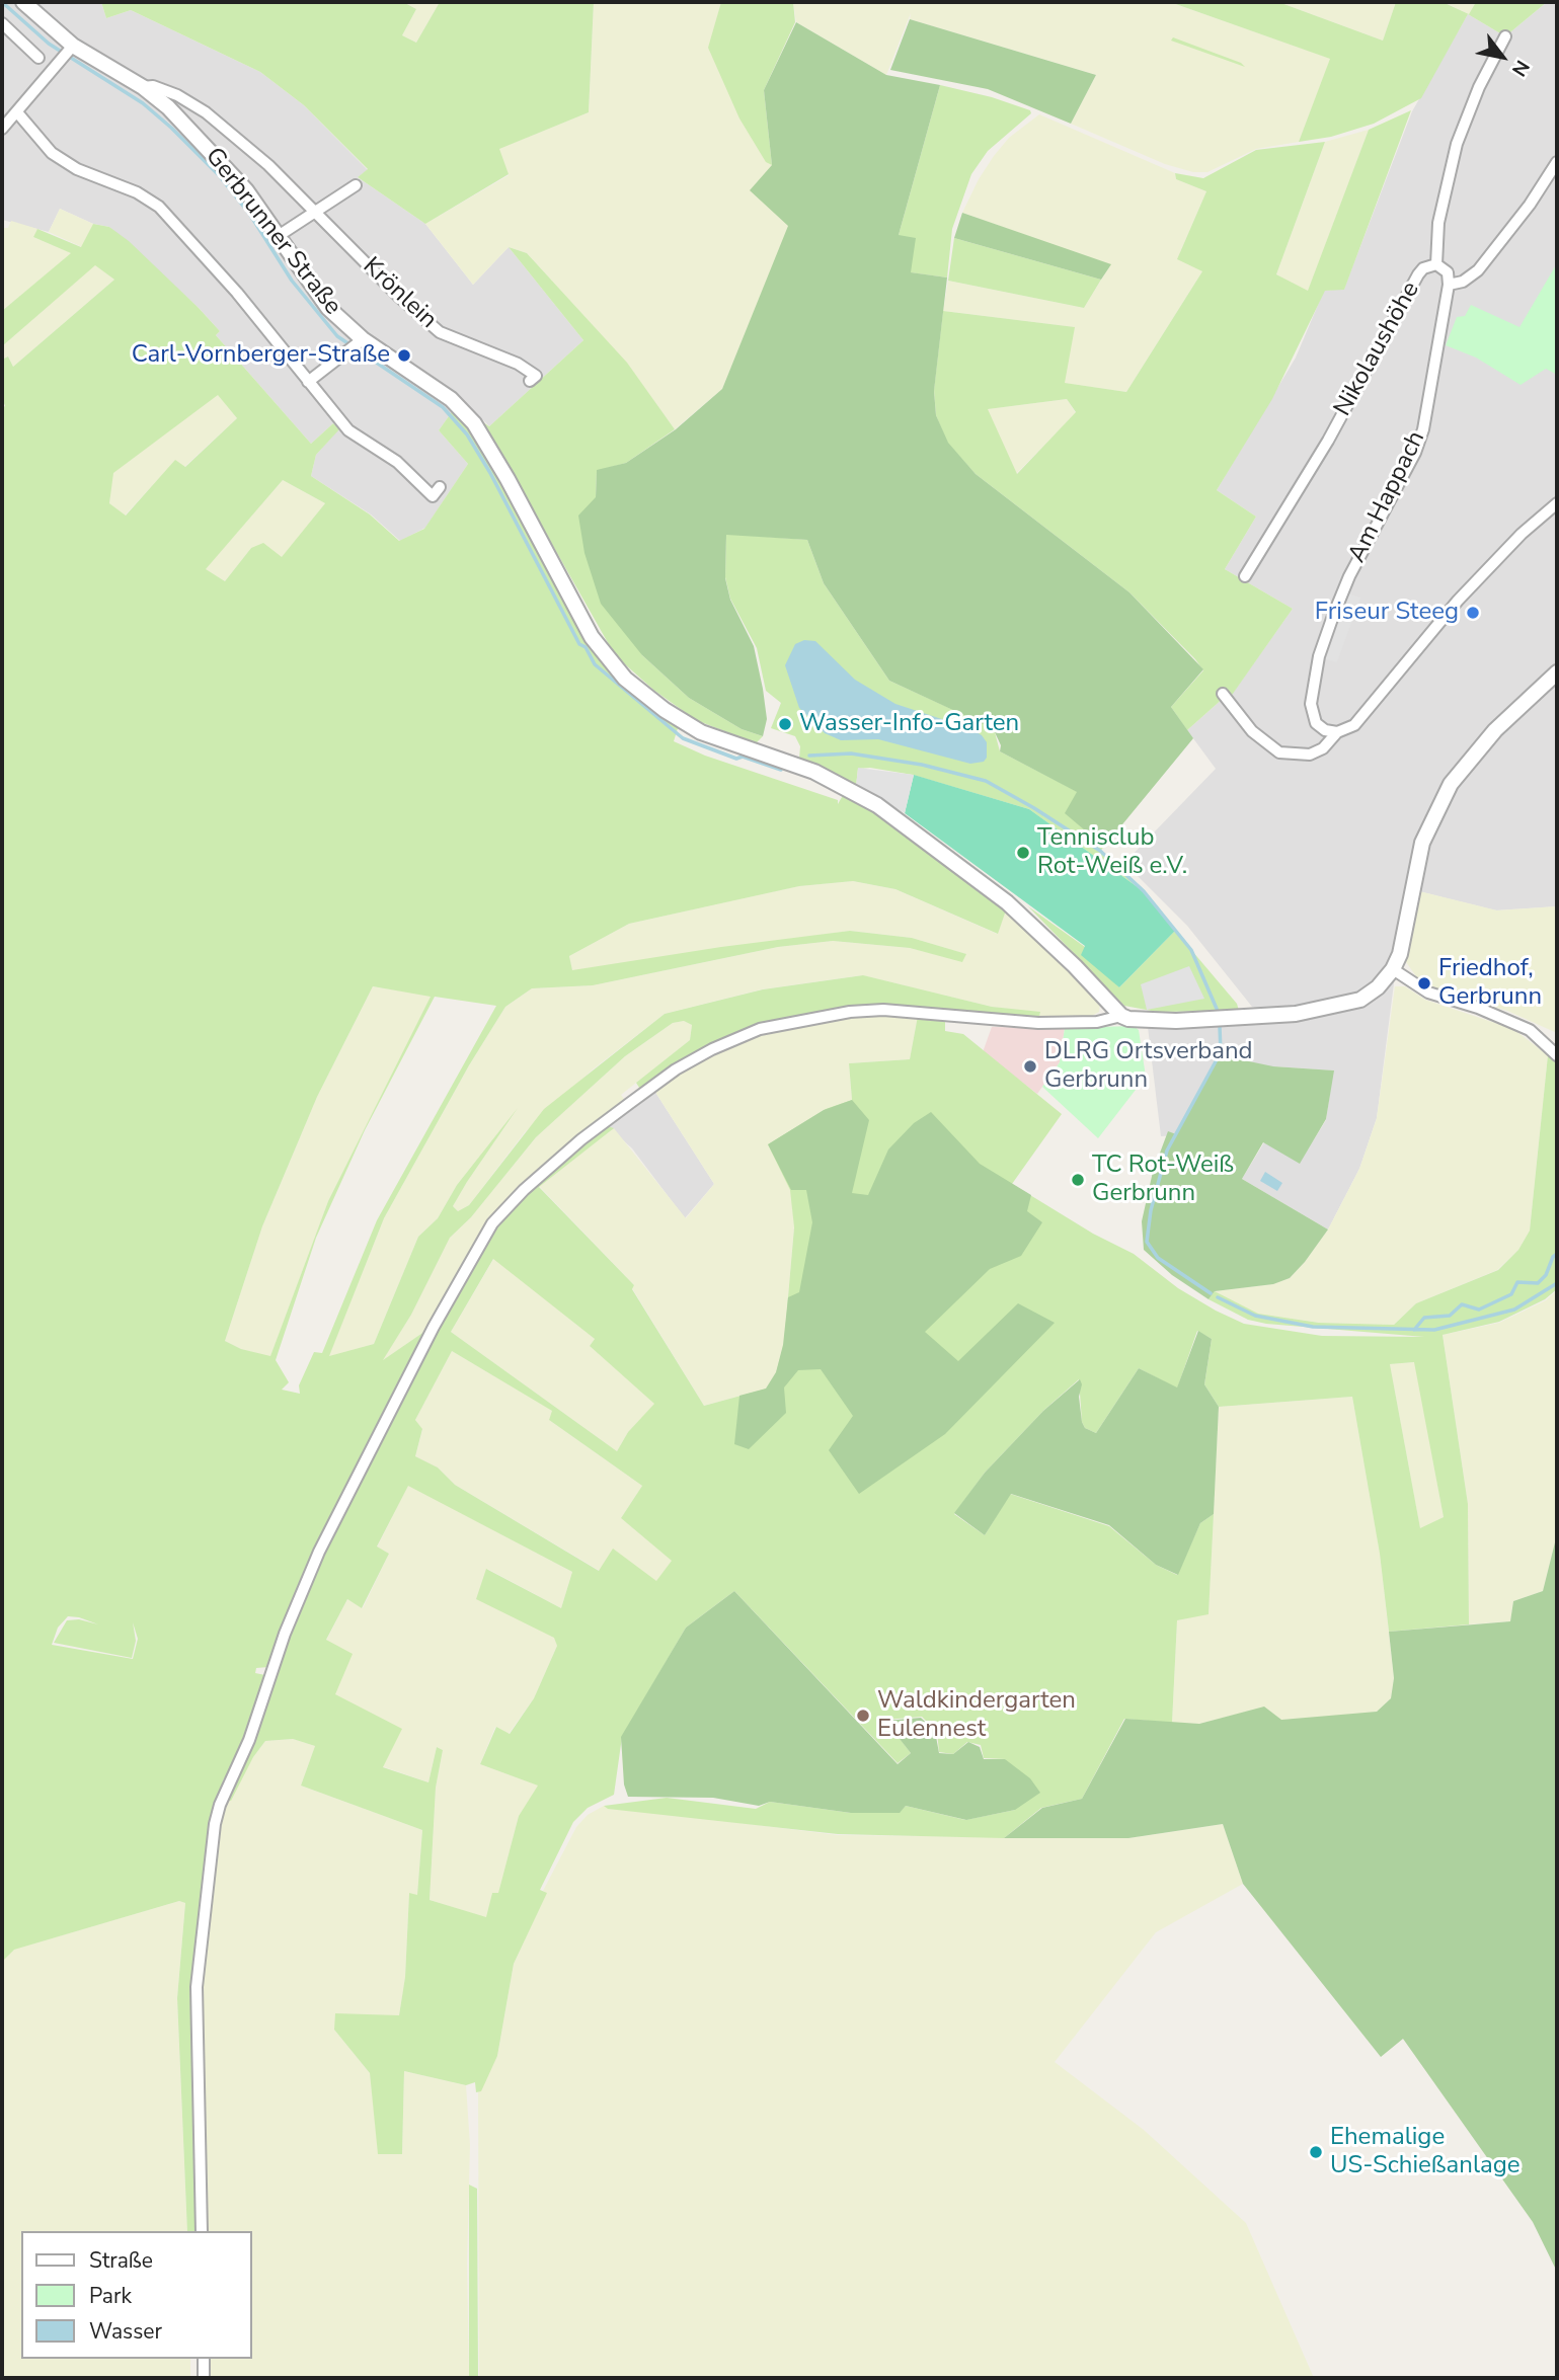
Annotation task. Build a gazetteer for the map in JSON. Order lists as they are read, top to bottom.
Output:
{
  "streets": {
    "street": [
      "Gerbrunner Straße",
      "Krönlein",
      "Nikolaushöhe",
      "Am Happach"
    ]
  },
  "crossings": [
    ["Gerbrunner Straße", "Krönlein"]
  ],
  "places": [
    "Carl-Vornberger-Straße",
    "Friseur Steeg",
    "Wasser-Info-Garten",
    "Tennisclub Rot-Weiß e.V.",
    "Friedhof, Gerbrunn",
    "DLRG Ortsverband Gerbrunn",
    "TC Rot-Weiß Gerbrunn",
    "Waldkindergarten Eulennest",
    "Ehemalige US-Schießanlage"
  ],
  "legend": ["Straße", "Park", "Wasser"],
  "north": "bottom right"
}
